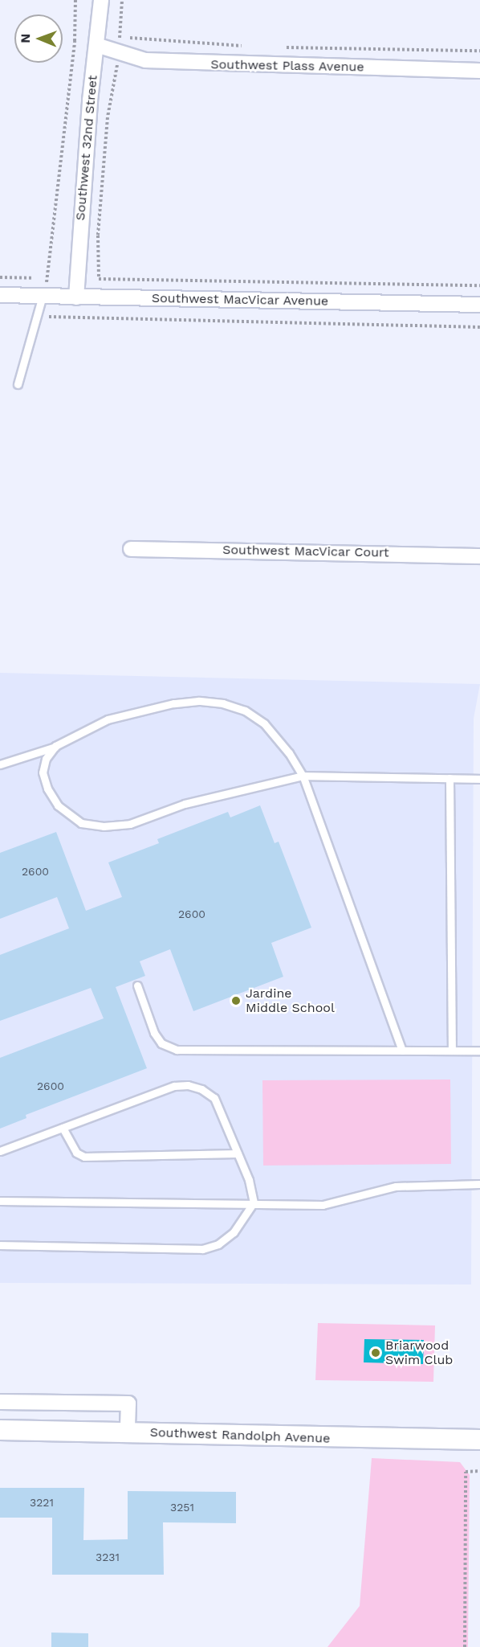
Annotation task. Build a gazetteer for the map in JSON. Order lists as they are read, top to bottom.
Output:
{
  "streets": {
    "street": [
      "Southwest Plass Avenue",
      "Southwest 32nd Street",
      "Southwest MacVicar Avenue",
      "Southwest MacVicar Court",
      "Southwest Randolph Avenue"
    ]
  },
  "crossings": [
    ["Southwest Plass Avenue", "Southwest 32nd Street"],
    ["Southwest 32nd Street", "Southwest MacVicar Avenue"]
  ],
  "places": ["Jardine Middle School", "Briarwood Swim Club"],
  "house_numbers": [
    "2600",
    "2600",
    "2600",
    "3221",
    "3251",
    "3231"
  ],
  "north": "left"
}
